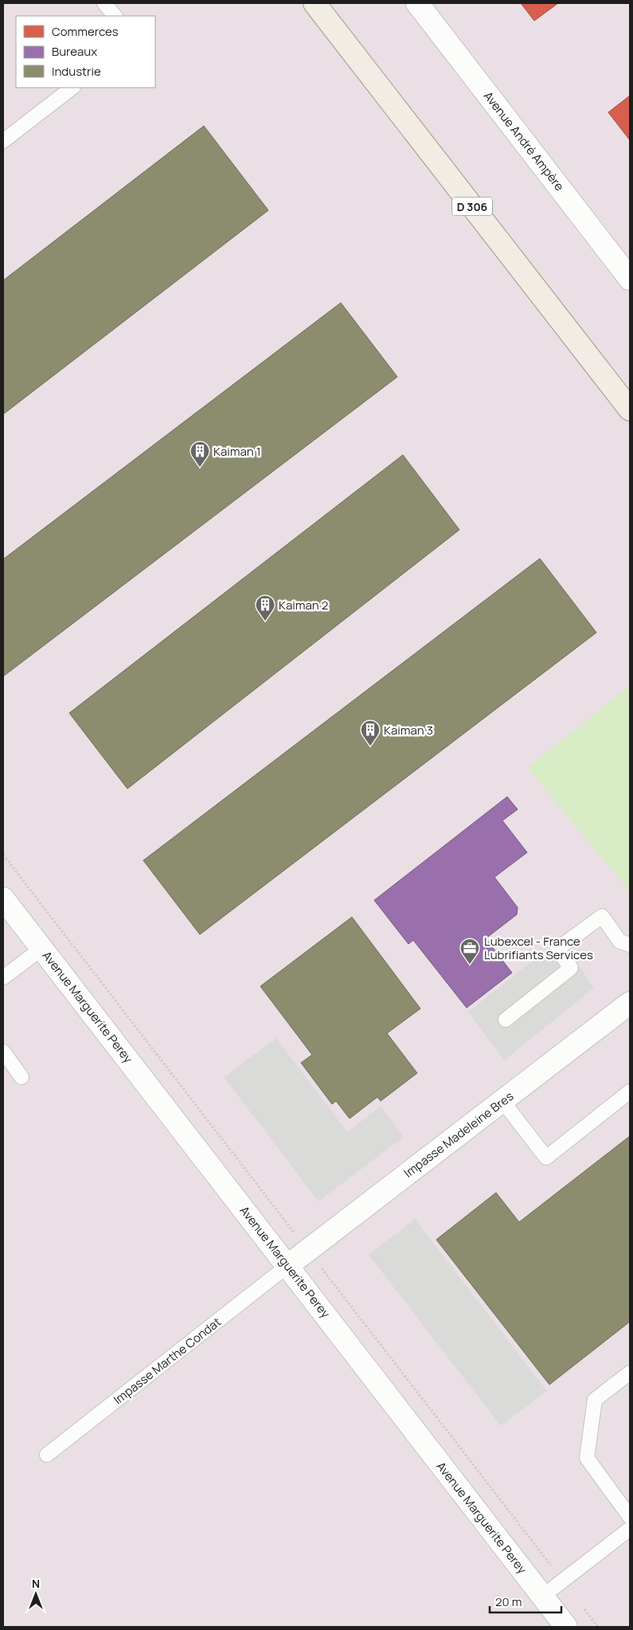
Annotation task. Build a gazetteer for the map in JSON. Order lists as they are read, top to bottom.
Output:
{
  "streets": {
    "main road": ["D 306"],
    "street": ["Avenue André Ampère", "Avenue Marguerite Perey", "Impasse Madeleine Bres"],
    "lane": ["Impasse Marthe Condat"]
  },
  "crossings": [
    ["Avenue Marguerite Perey", "Impasse Madeleine Bres"],
    ["Avenue Marguerite Perey", "Impasse Marthe Condat"],
    ["Impasse Madeleine Bres", "Impasse Marthe Condat"]
  ],
  "places": {
    "building": ["Kaiman 1", "Kaiman 2", "Kaiman 3"],
    "office": ["Lubexcel - France Lubrifiants Services"]
  },
  "legend": ["Commerces", "Bureaux", "Industrie"],
  "scale_bar": "20 m",
  "north": "top"
}
